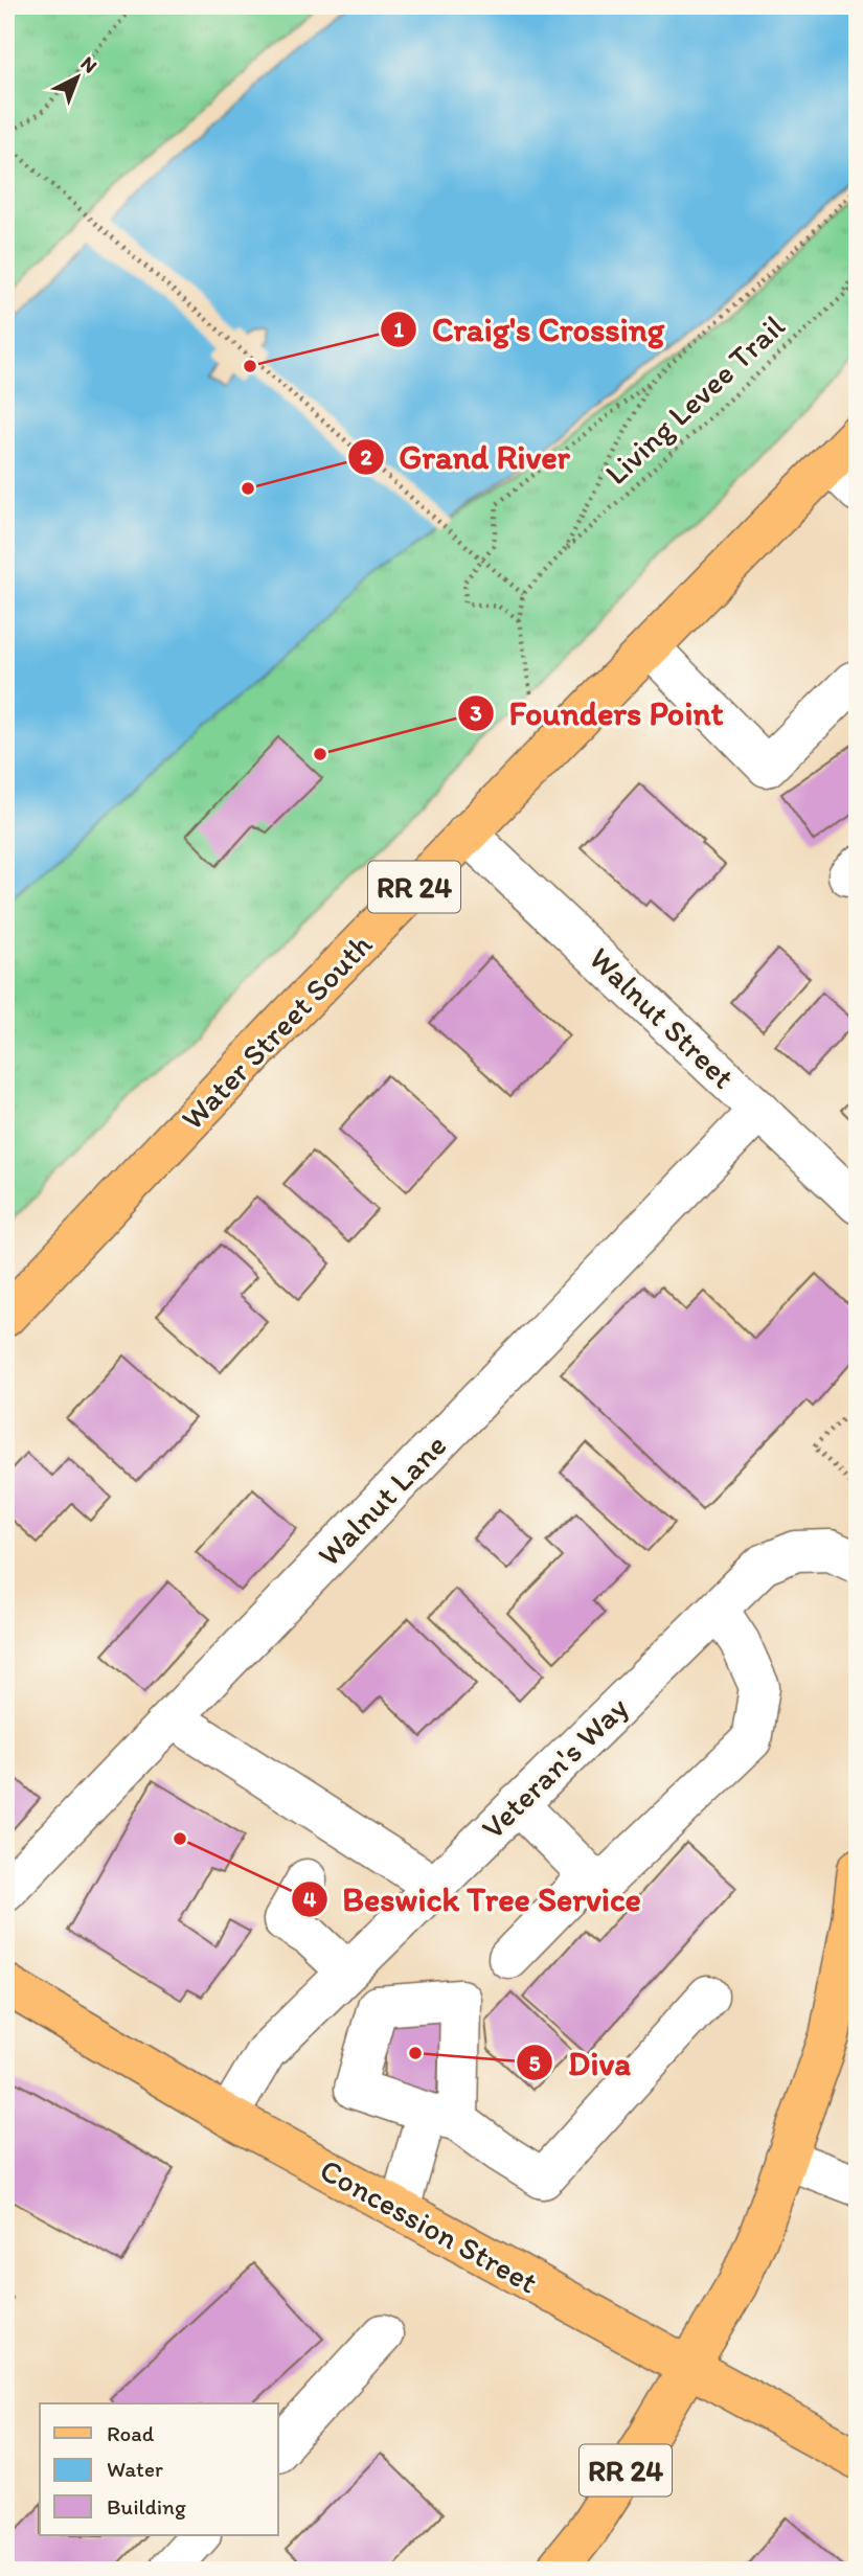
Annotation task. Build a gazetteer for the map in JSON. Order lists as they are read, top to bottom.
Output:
{
  "streets": {
    "main road": ["RR 24", "Water Street South", "Concession Street"],
    "street": ["Walnut Street", "Walnut Lane", "Veteran's Way"],
    "path": ["Living Levee Trail"]
  },
  "crossings": [
    ["RR 24", "Concession Street"],
    ["Walnut Street", "Water Street South"],
    ["Walnut Street", "Walnut Lane"],
    ["Veteran's Way", "Concession Street"]
  ],
  "places": [
    "Craig's Crossing",
    "Grand River",
    "Founders Point",
    "Beswick Tree Service",
    "Diva"
  ],
  "legend": ["Road", "Water", "Building"],
  "north": "top right"
}
